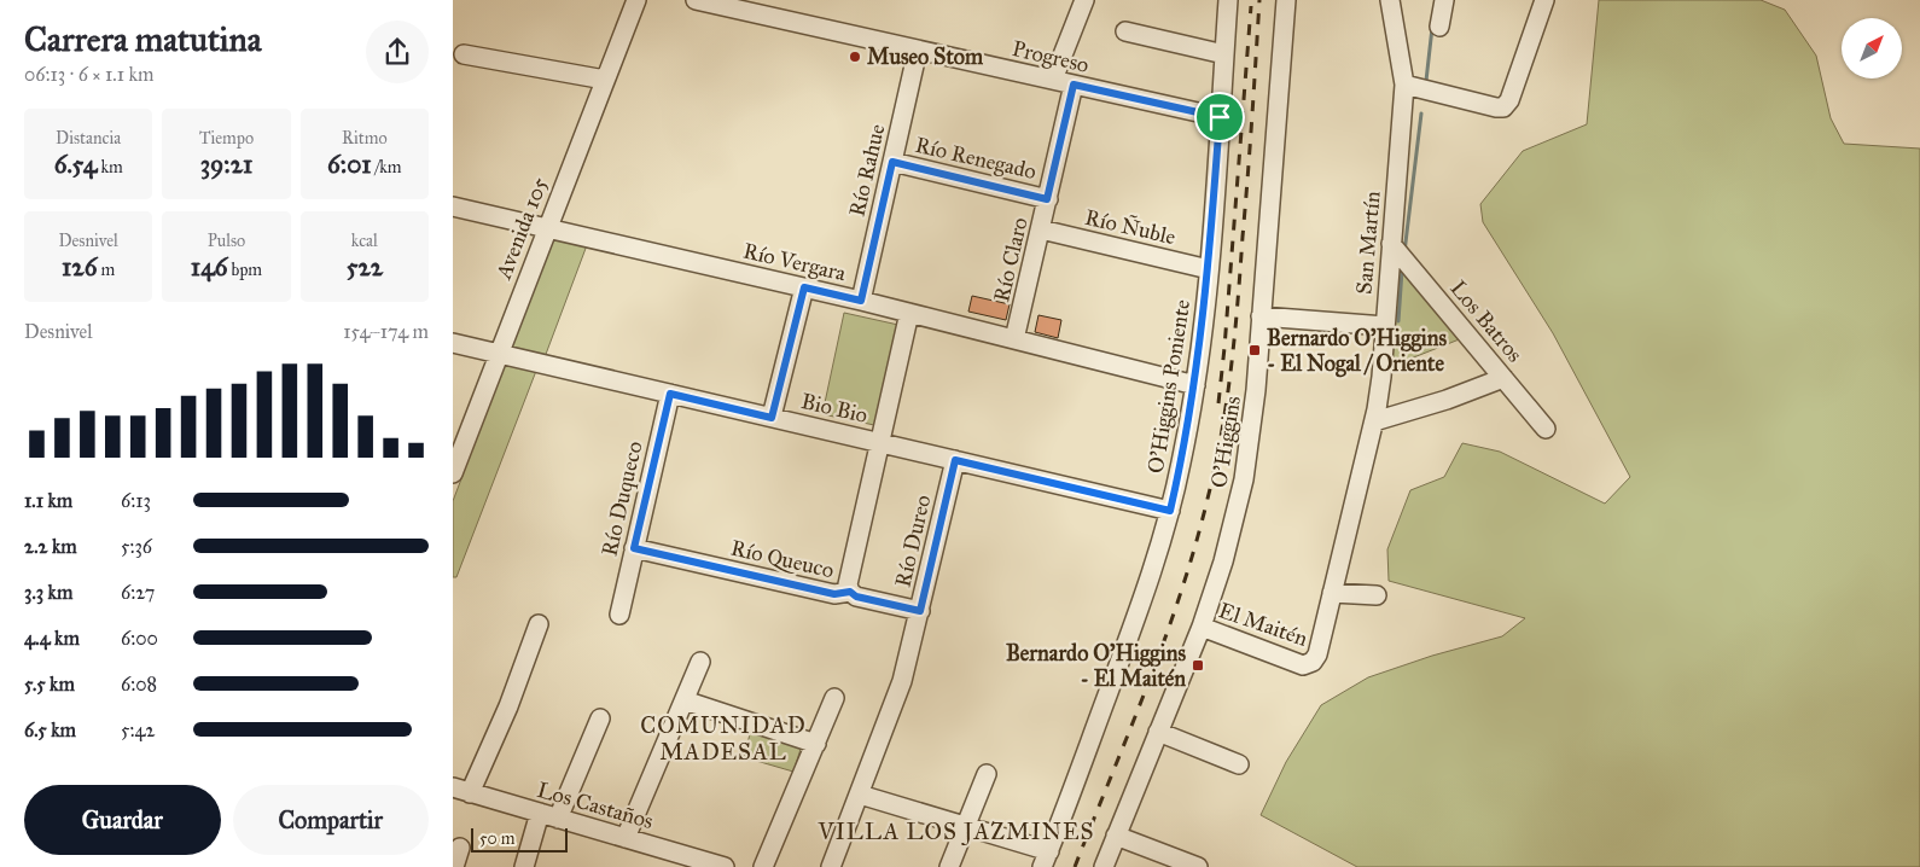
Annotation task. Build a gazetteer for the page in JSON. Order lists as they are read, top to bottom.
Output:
{
  "streets": {
    "street": [
      "Progreso",
      "Río Renegado",
      "Río Rahue",
      "Río Ñuble",
      "Avenida 105",
      "San Martín",
      "Río Claro",
      "Río Vergara",
      "Los Batros",
      "O'Higgins Poniente",
      "Bio Bio",
      "O'Higgins",
      "Río Duqueco",
      "Río Dureo",
      "Río Queuco",
      "El Maitén",
      "Los Castaños"
    ]
  },
  "crossings": [
    ["Progreso", "Río Rahue"],
    ["Progreso", "Río Claro"],
    ["Progreso", "O'Higgins Poniente"],
    ["Río Renegado", "Río Rahue"],
    ["Río Renegado", "Río Claro"],
    ["Río Rahue", "Río Vergara"],
    ["Río Ñuble", "Río Claro"],
    ["Río Ñuble", "O'Higgins Poniente"],
    ["Avenida 105", "Río Vergara"],
    ["Avenida 105", "Bio Bio"],
    ["San Martín", "Los Batros"],
    ["San Martín", "El Maitén"],
    ["Río Claro", "Río Vergara"],
    ["Río Vergara", "O'Higgins Poniente"],
    ["O'Higgins Poniente", "Bio Bio"],
    ["Bio Bio", "Río Duqueco"],
    ["Bio Bio", "Río Dureo"],
    ["O'Higgins", "El Maitén"],
    ["Río Duqueco", "Río Queuco"],
    ["Río Dureo", "Río Queuco"]
  ],
  "districts": ["COMUNIDAD MADESAL", "VILLA LOS JAZMINES"],
  "places": {
    "other": ["Museo Stom"],
    "transit": ["Bernardo O'Higgins - El Nogal / Oriente", "Bernardo O'Higgins - El Maitén"]
  },
  "scale_bar": "50 m",
  "north": "top right",
  "page": {
    "heading": ["Carrera matutina", "06:13 · 6 × 1.1 km"],
    "stats": [
      ["Distancia", "6.54 km"],
      ["Tiempo", "39:21"],
      ["Ritmo", "6:01 /km"],
      ["Desnivel", "126 m"],
      ["Pulso", "146 bpm"],
      ["kcal", "522"]
    ],
    "chart": ["Desnivel", "154–174 m"],
    "list": [
      {
        "name": "1.1 km",
        "note": "6:13"
      },
      {
        "name": "2.2 km",
        "note": "5:36"
      },
      {
        "name": "3.3 km",
        "note": "6:27"
      },
      {
        "name": "4.4 km",
        "note": "6:00"
      },
      {
        "name": "5.5 km",
        "note": "6:08"
      },
      {
        "name": "6.5 km",
        "note": "5:42"
      }
    ],
    "buttons": ["Guardar", "Compartir"],
    "scale": "50 m"
  }
}
